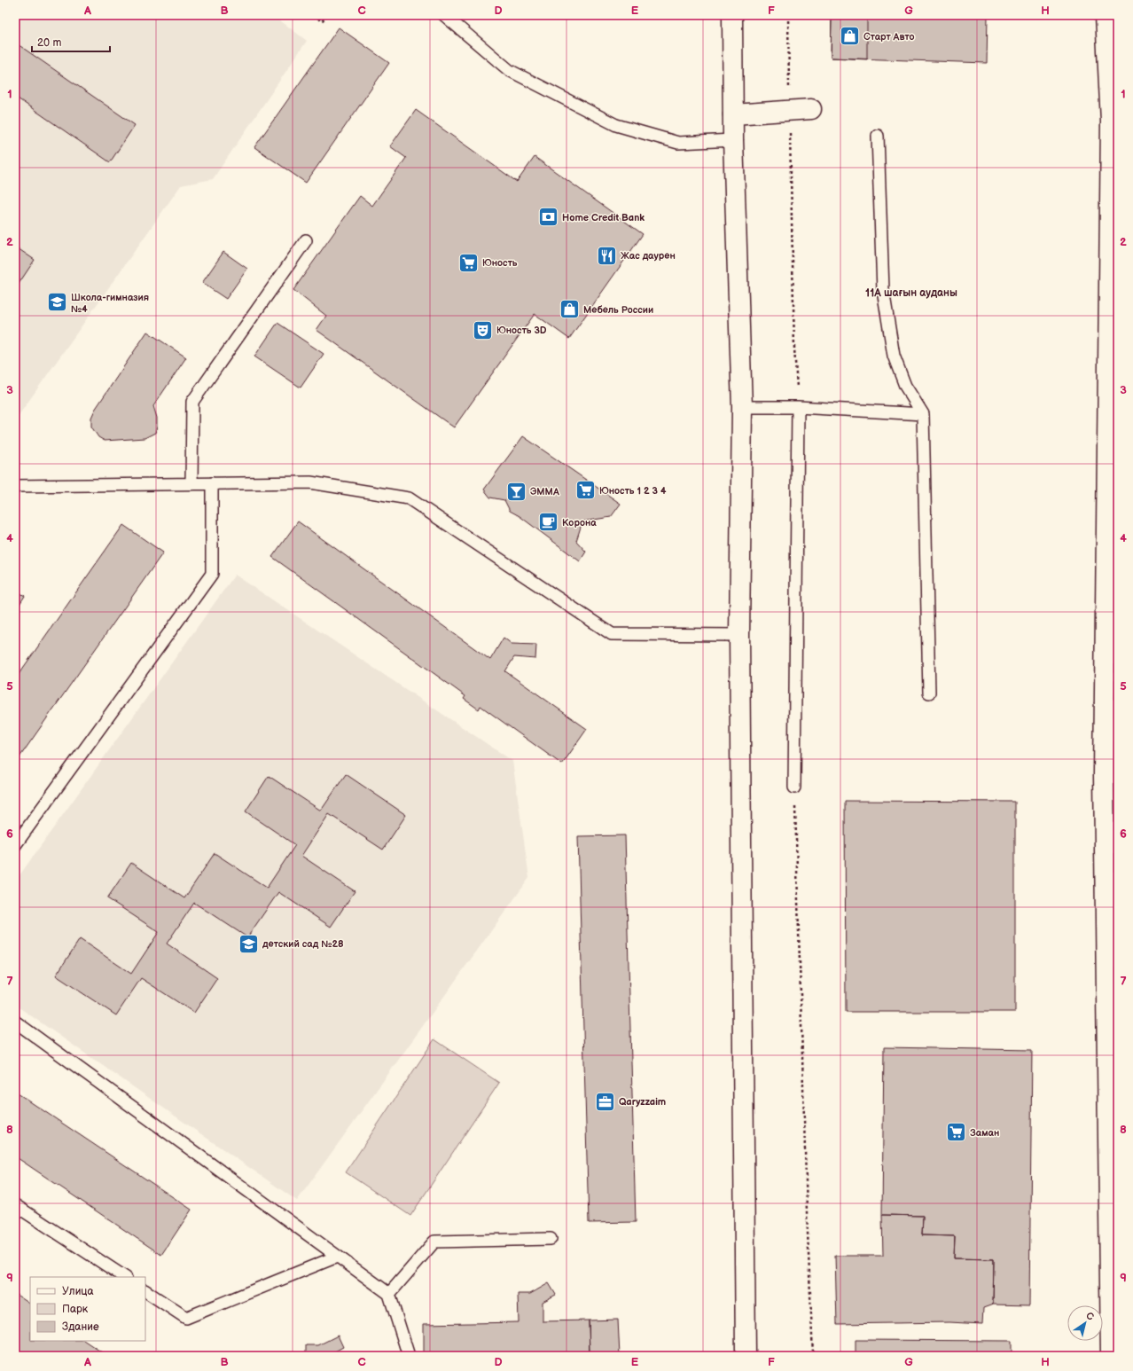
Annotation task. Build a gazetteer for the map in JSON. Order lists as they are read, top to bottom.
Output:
{
  "districts": ["11А шағын ауданы"],
  "places": {
    "shop": ["Старт Авто", "Мебель России"],
    "bank": ["Home Credit Bank"],
    "restaurant": ["Жас даурен"],
    "supermarket": ["Юность", "Юность 1 2 3 4", "Заман"],
    "school or university": ["Школа-гимназия №4", "детский сад №28"],
    "theatre": ["Юность 3D"],
    "bar": ["ЭММА"],
    "cafe": ["Корона"],
    "office": ["Qaryzzaim"]
  },
  "legend": ["Улица", "Парк", "Здание"],
  "scale_bar": "20 m",
  "north": "top right",
  "grid": {
    "columns": [
      "A",
      "B",
      "C",
      "D",
      "E",
      "F",
      "G",
      "H"
    ],
    "rows": [
      "1",
      "2",
      "3",
      "4",
      "5",
      "6",
      "7",
      "8",
      "9"
    ]
  }
}
